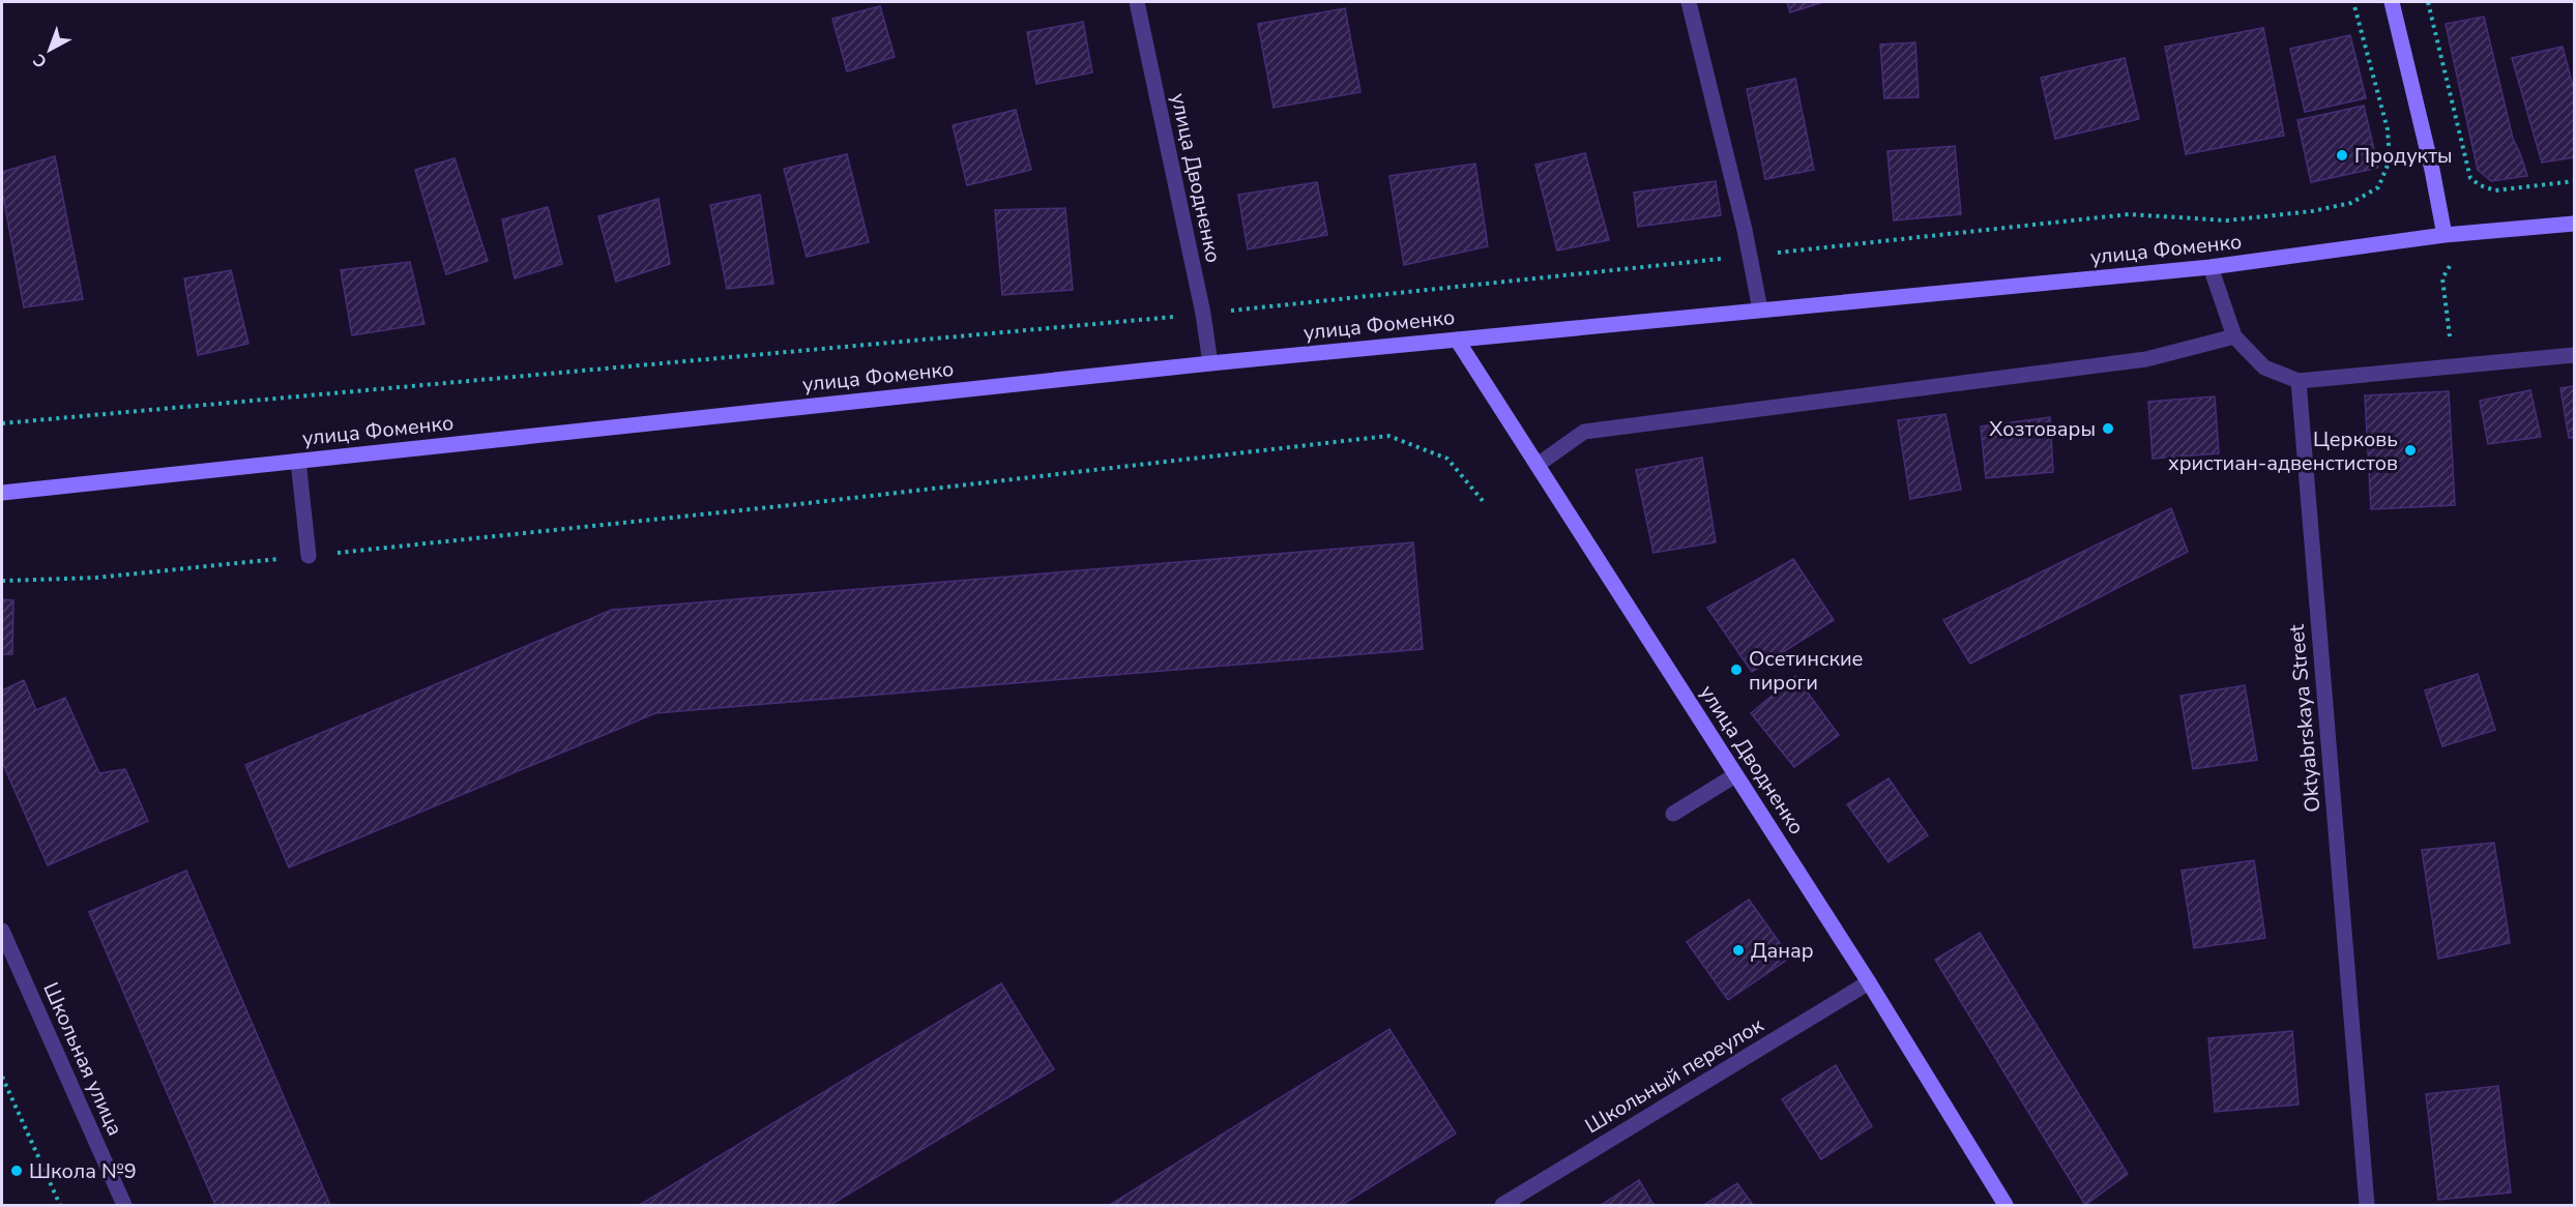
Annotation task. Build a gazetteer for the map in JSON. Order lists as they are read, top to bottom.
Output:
{
  "streets": {
    "main road": ["улица Дводненко", "улица Фоменко"],
    "street": ["Oktyabrskaya Street", "Школьная улица", "Школьный переулок"]
  },
  "crossings": [
    ["улица Дводненко", "улица Фоменко"],
    ["улица Дводненко", "Школьный переулок"]
  ],
  "places": [
    "Продукты",
    "Хозтовары",
    "Церковь христиан-адвенстистов",
    "Осетинские пироги",
    "Данар",
    "Школа №9"
  ],
  "north": "bottom left"
}
